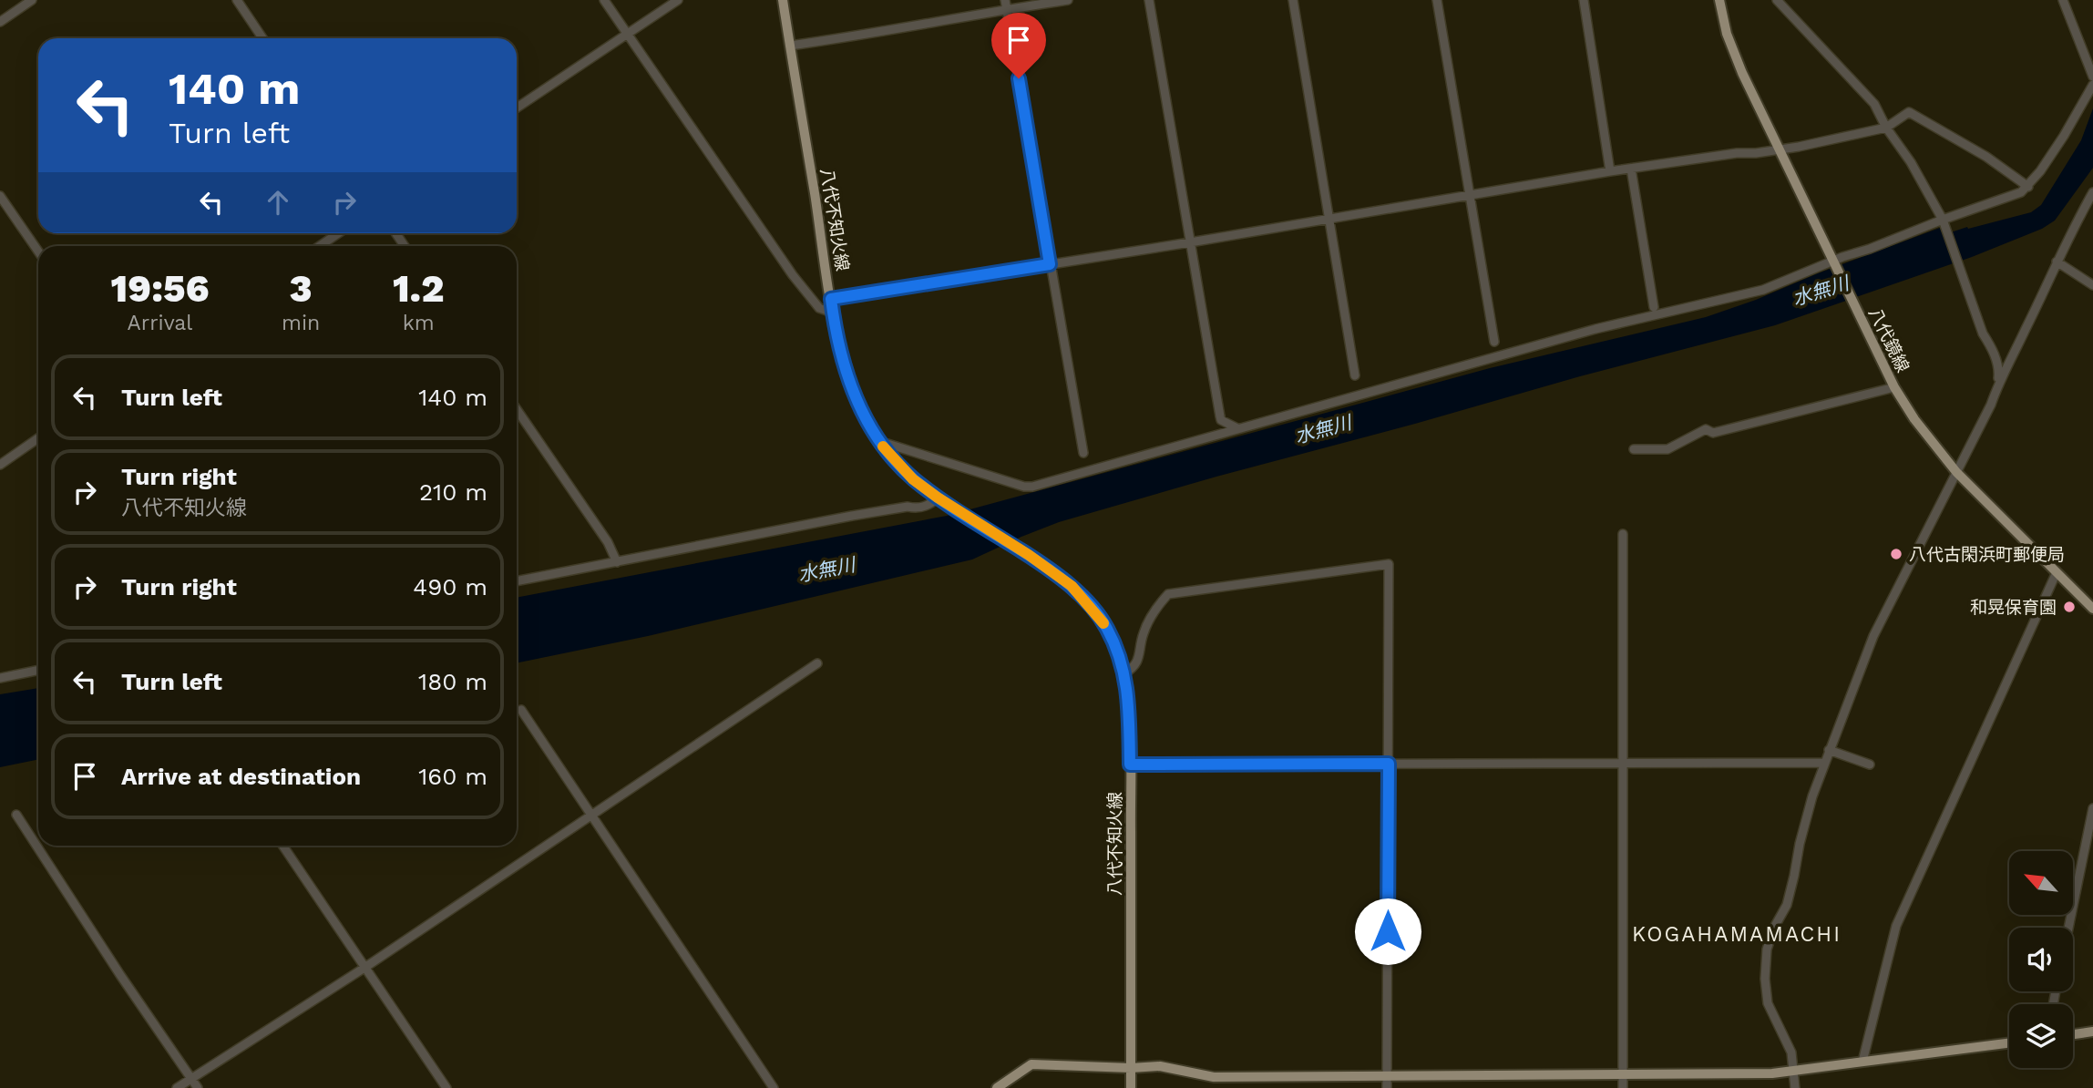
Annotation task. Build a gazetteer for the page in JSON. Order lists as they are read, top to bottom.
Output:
{
  "streets": {
    "main road": ["八代不知火線", "八代鏡線"]
  },
  "districts": ["KOGAHAMAMACHI"],
  "water": ["水無川"],
  "places": ["八代古閑浜町郵便局", "和晃保育園"],
  "north": "top left",
  "page": {
    "turn": ["140 m", "Turn left"],
    "eta": [
      "19:56",
      "Arrival",
      "3",
      "min",
      "1.2",
      "km"
    ],
    "list": [
      {
        "name": "Turn left",
        "value": "140 m"
      },
      {
        "name": "Turn right",
        "note": "八代不知火線",
        "value": "210 m"
      },
      {
        "name": "Turn right",
        "value": "490 m"
      },
      {
        "name": "Turn left",
        "value": "180 m"
      },
      {
        "name": "Arrive at destination",
        "value": "160 m"
      }
    ]
  }
}
